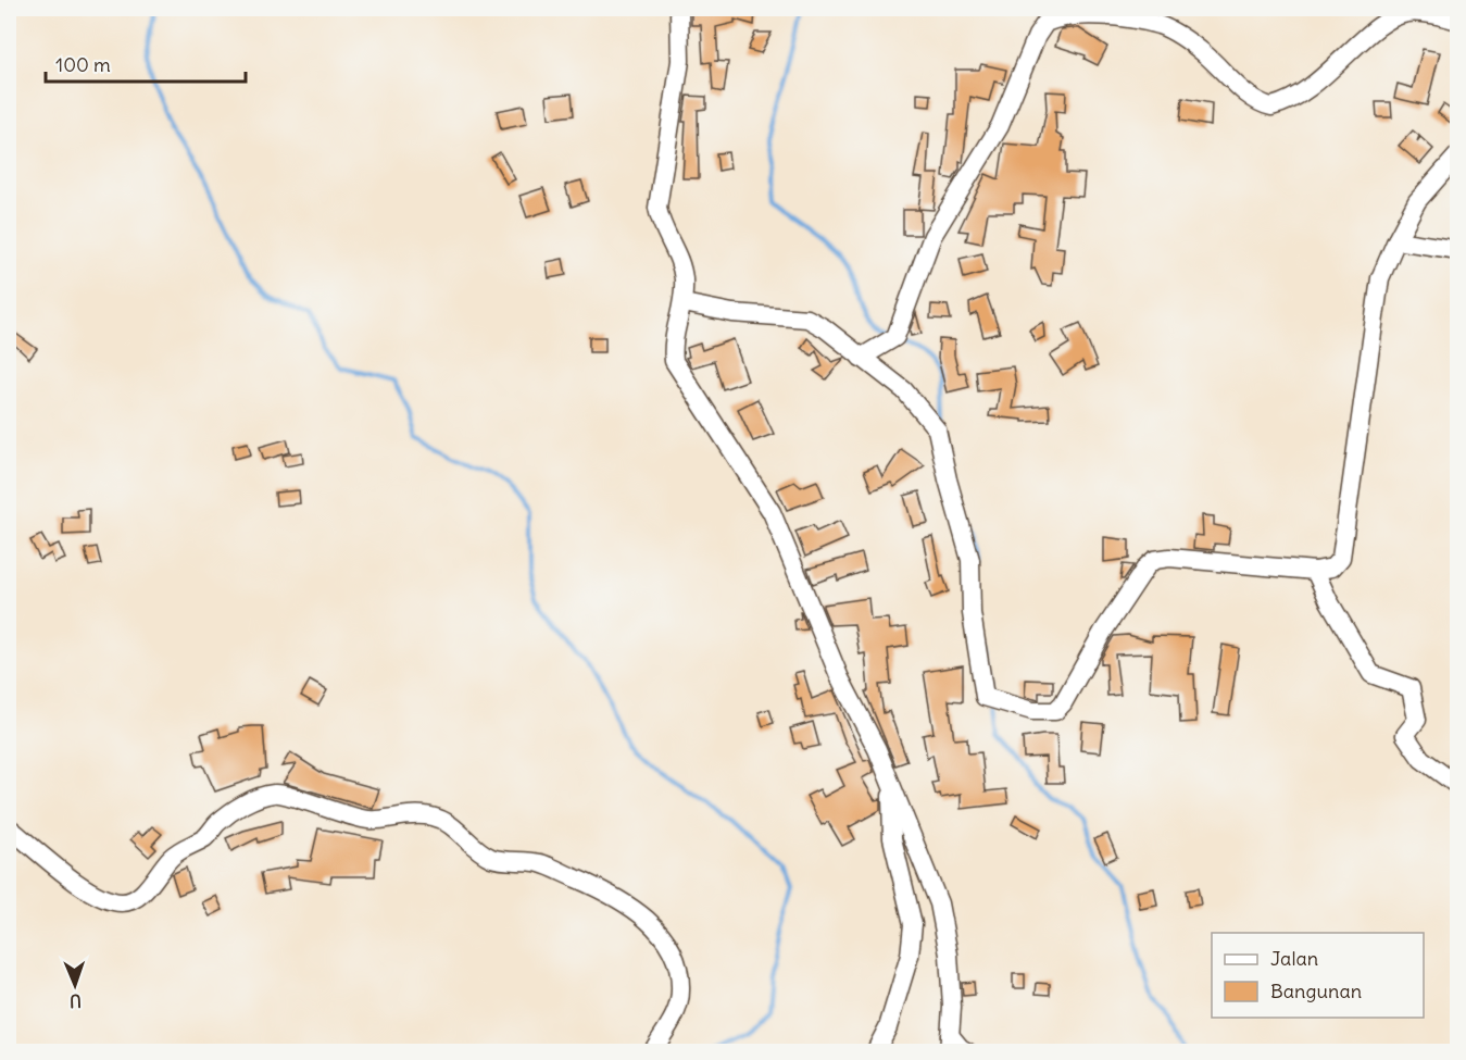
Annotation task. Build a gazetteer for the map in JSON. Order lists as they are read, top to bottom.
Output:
{
  "legend": ["Jalan", "Bangunan"],
  "scale_bar": "100 m",
  "north": "bottom"
}
